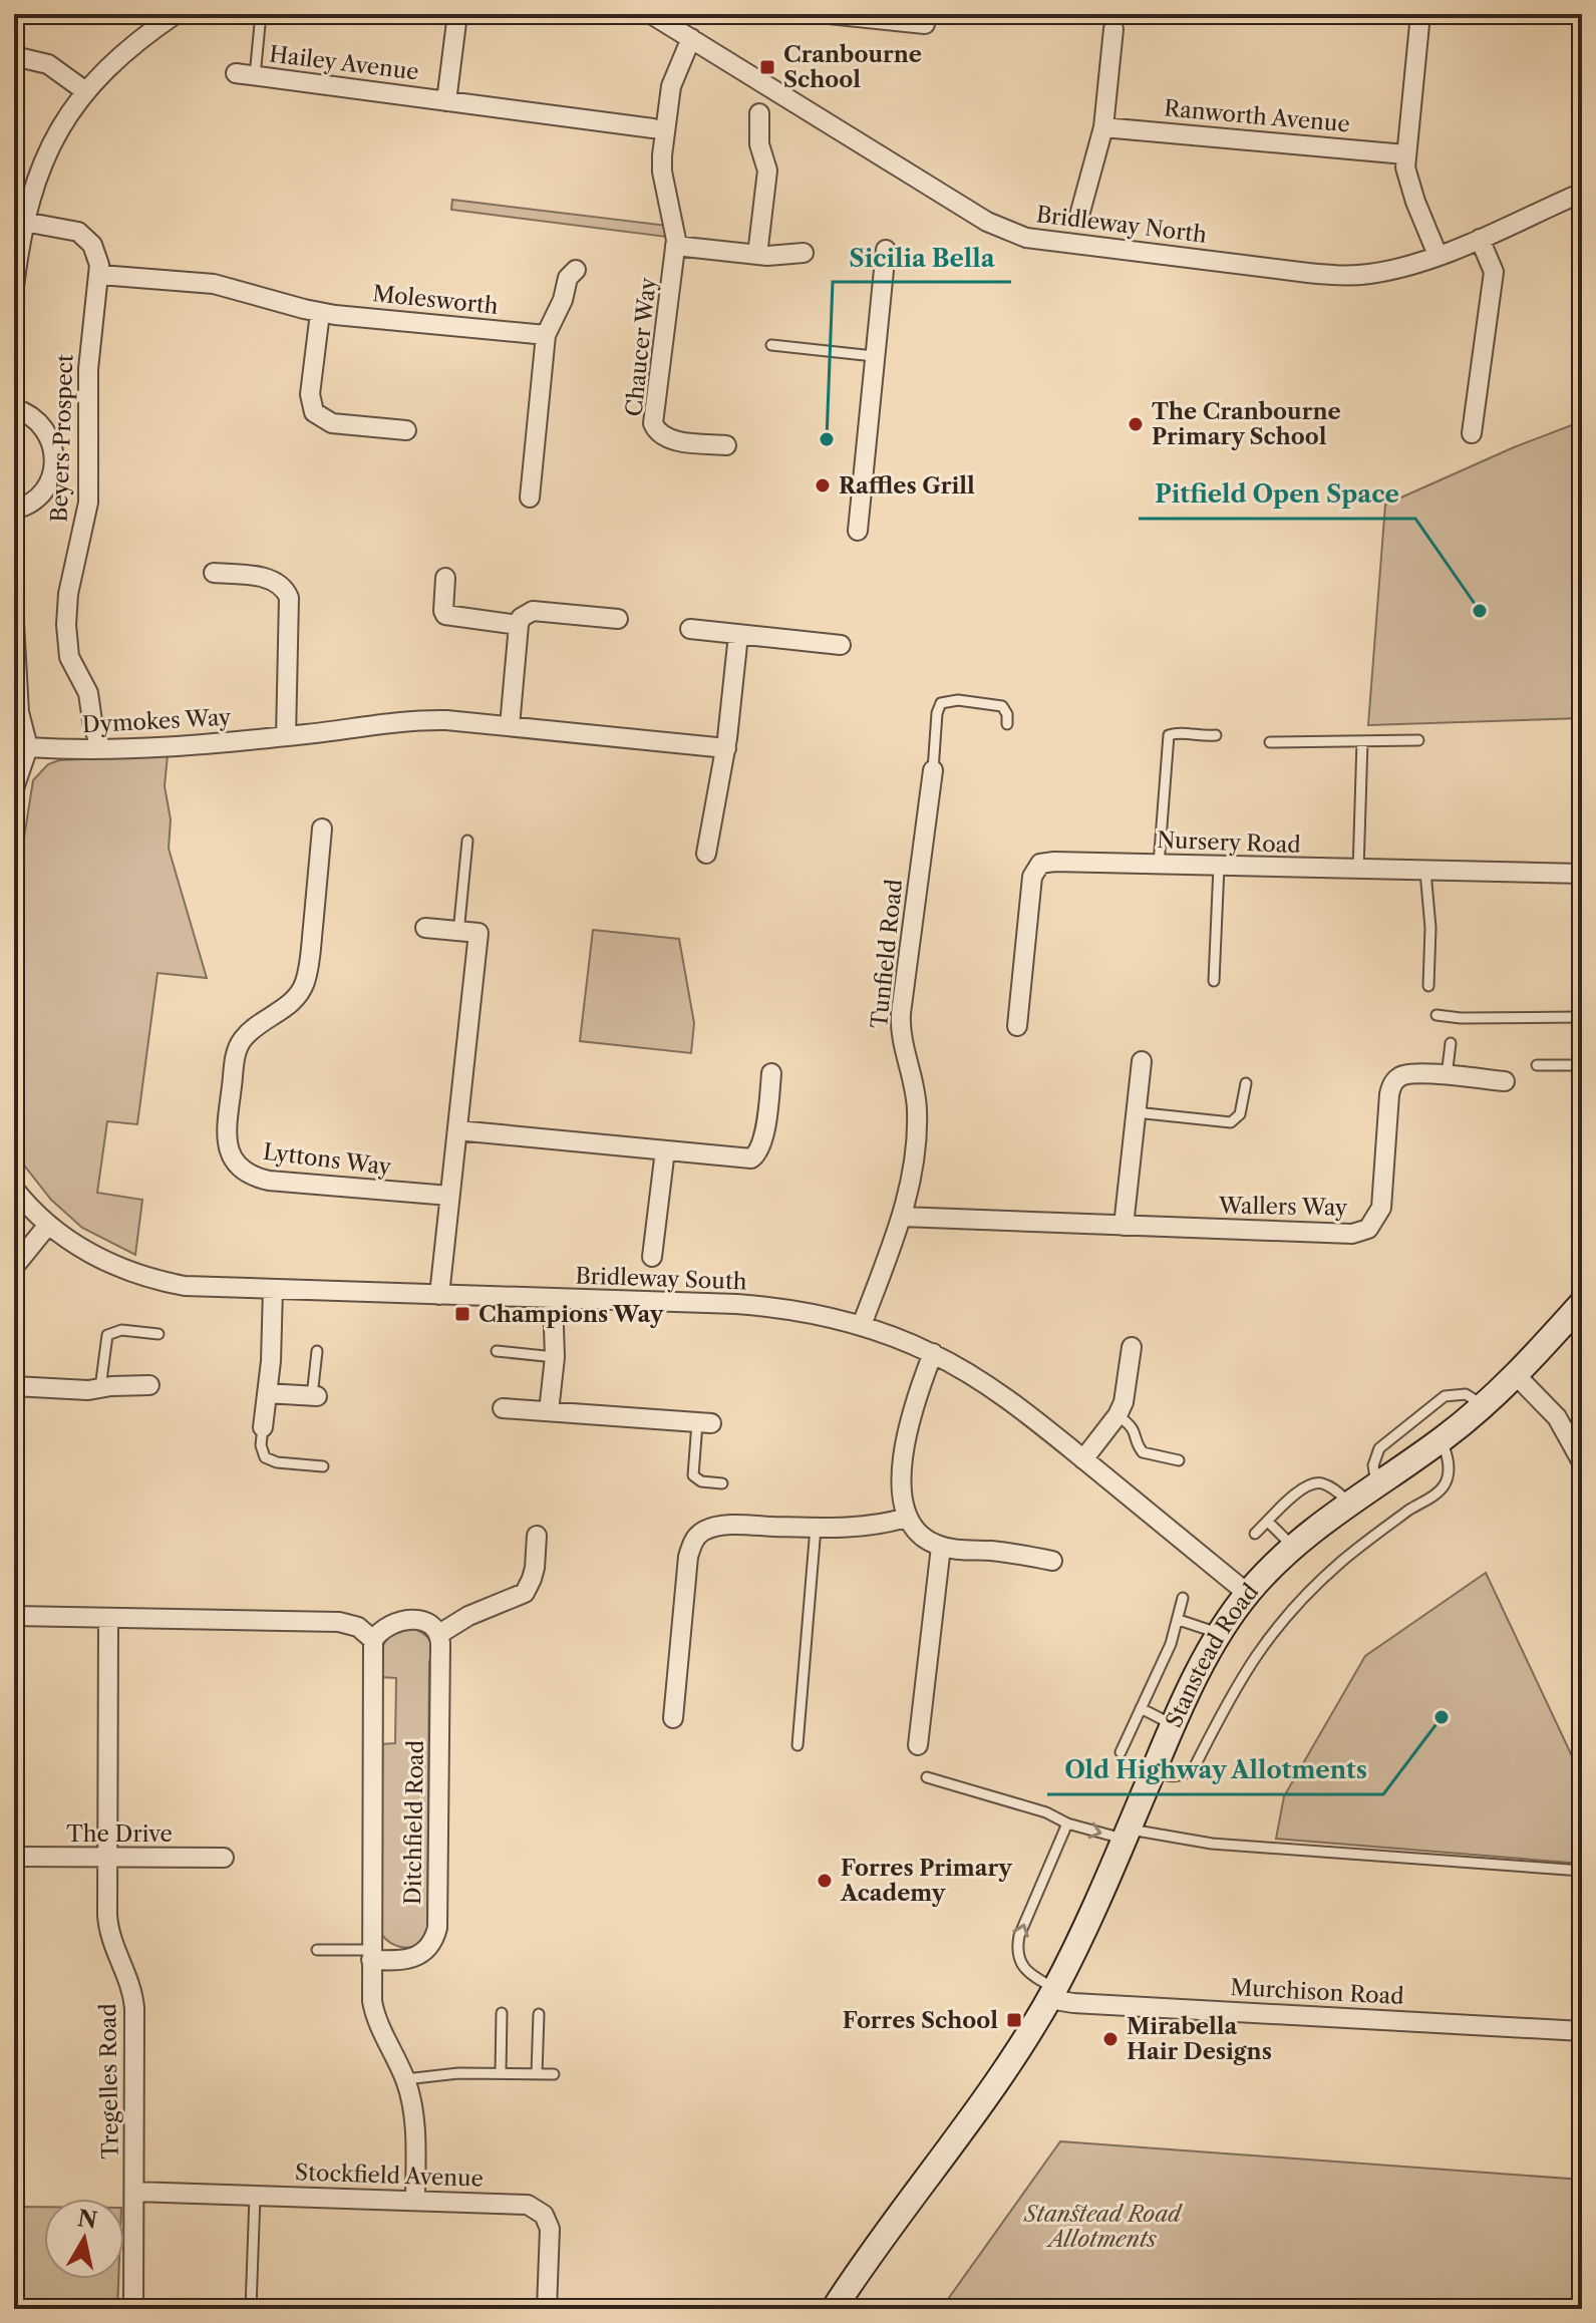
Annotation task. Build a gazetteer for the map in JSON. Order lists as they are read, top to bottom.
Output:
{
  "streets": {
    "street": [
      "Hailey Avenue",
      "Ranworth Avenue",
      "Bridleway North",
      "Molesworth",
      "Chaucer Way",
      "Beyers Prospect",
      "Dymokes Way",
      "Nursery Road",
      "Tunfield Road",
      "Lyttons Way",
      "Wallers Way",
      "Bridleway South",
      "Stanstead Road",
      "Ditchfield Road",
      "The Drive",
      "Murchison Road",
      "Tregelles Road",
      "Stockfield Avenue"
    ]
  },
  "crossings": [
    ["Bridleway North", "Chaucer Way"],
    ["Molesworth", "Beyers Prospect"],
    ["Beyers Prospect", "Dymokes Way"],
    ["Tunfield Road", "Wallers Way"],
    ["Tunfield Road", "Bridleway South"],
    ["Bridleway South", "Stanstead Road"],
    ["Stanstead Road", "Murchison Road"],
    ["Ditchfield Road", "Stockfield Avenue"],
    ["The Drive", "Tregelles Road"],
    ["Tregelles Road", "Stockfield Avenue"]
  ],
  "parks": ["Stanstead Road Allotments"],
  "places": {
    "transit": ["Cranbourne School", "Champions Way", "Forres School"],
    "other": [
      "The Cranbourne Primary School",
      "Sicilia Bella",
      "Raffles Grill",
      "Pitfield Open Space",
      "Old Highway Allotments",
      "Forres Primary Academy",
      "Mirabella Hair Designs"
    ]
  },
  "north": "top"
}
